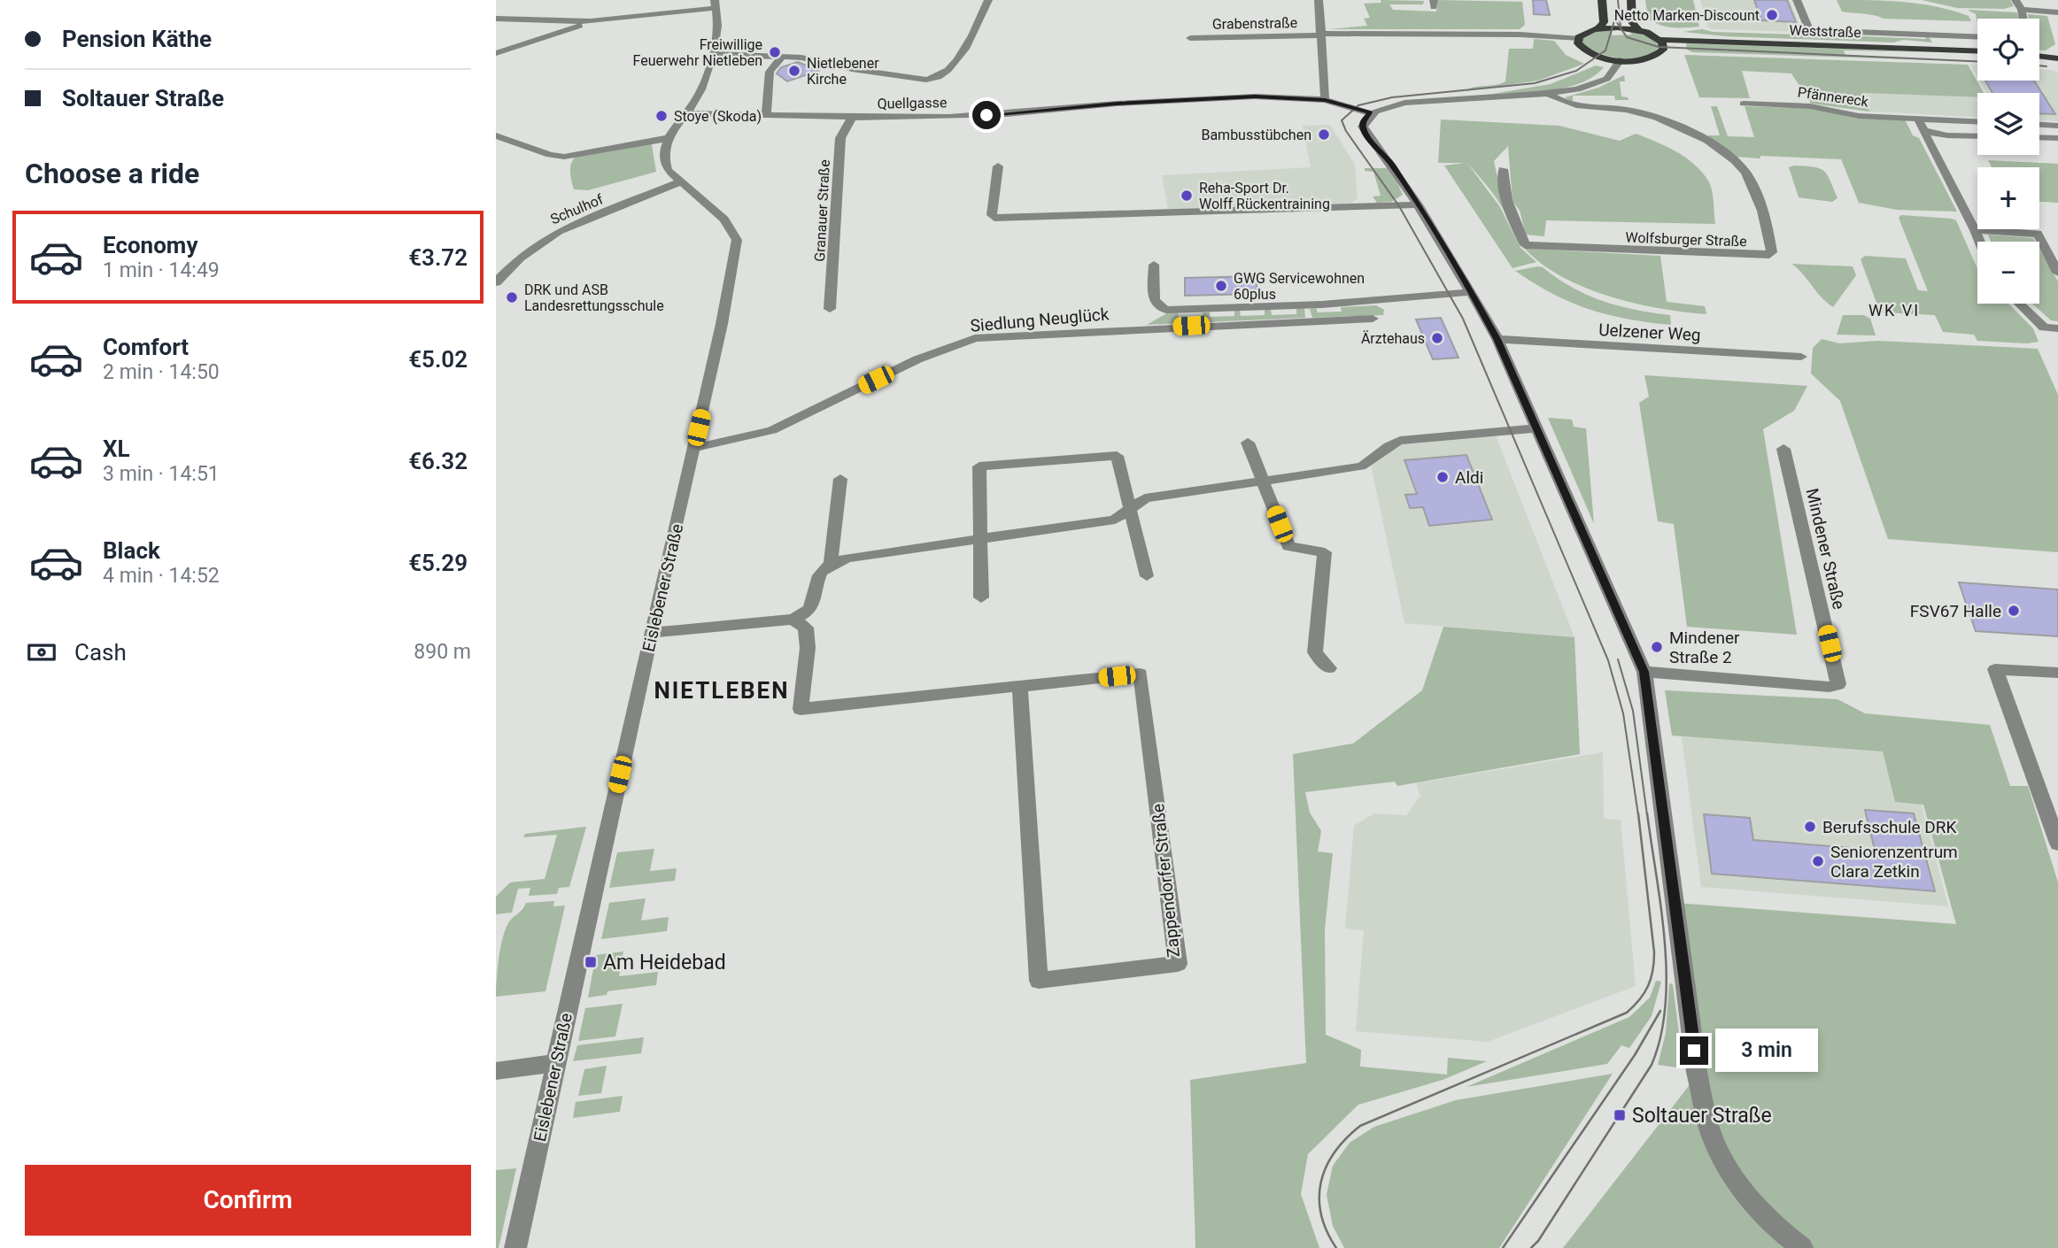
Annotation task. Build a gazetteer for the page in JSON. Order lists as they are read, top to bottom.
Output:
{
  "streets": {
    "main road": ["Weststraße"],
    "street": [
      "Grabenstraße",
      "Pfännereck",
      "Quellgasse",
      "Schulhof",
      "Granauer Straße",
      "Wolfsburger Straße",
      "Siedlung Neuglück",
      "Uelzener Weg",
      "Mindener Straße",
      "Eislebener Straße",
      "Zappendorfer Straße"
    ]
  },
  "crossings": [
    ["Quellgasse", "Granauer Straße"],
    ["Quellgasse", "Wolfsburger Straße"],
    ["Schulhof", "Eislebener Straße"],
    ["Siedlung Neuglück", "Eislebener Straße"]
  ],
  "districts": ["WK VI", "NIETLEBEN"],
  "places": {
    "other": [
      "Netto Marken-Discount",
      "Freiwillige Feuerwehr Nietleben",
      "Nietlebener Kirche",
      "Stoye (Skoda)",
      "Bambusstübchen",
      "Reha-Sport Dr. Wolff Rückentraining",
      "GWG Servicewohnen 60plus",
      "DRK und ASB Landesrettungsschule",
      "Ärztehaus",
      "Aldi",
      "FSV67 Halle",
      "Mindener Straße 2",
      "Berufsschule DRK",
      "Seniorenzentrum Clara Zetkin"
    ],
    "transit": ["Am Heidebad", "Soltauer Straße"]
  },
  "page": {
    "banner": ["Pension Käthe", "Soltauer Straße"],
    "map_buttons": ["+", "−"],
    "heading": "Choose a ride",
    "list": [
      {
        "name": "Economy",
        "note": "1 min · 14:49",
        "value": "€3.72"
      },
      {
        "name": "Comfort",
        "note": "2 min · 14:50",
        "value": "€5.02"
      },
      {
        "name": "XL",
        "note": "3 min · 14:51",
        "value": "€6.32"
      },
      {
        "name": "Black",
        "note": "4 min · 14:52",
        "value": "€5.29"
      }
    ],
    "pay": ["Cash", "890 m"],
    "bubble": "3 min",
    "buttons": "Confirm"
  }
}
